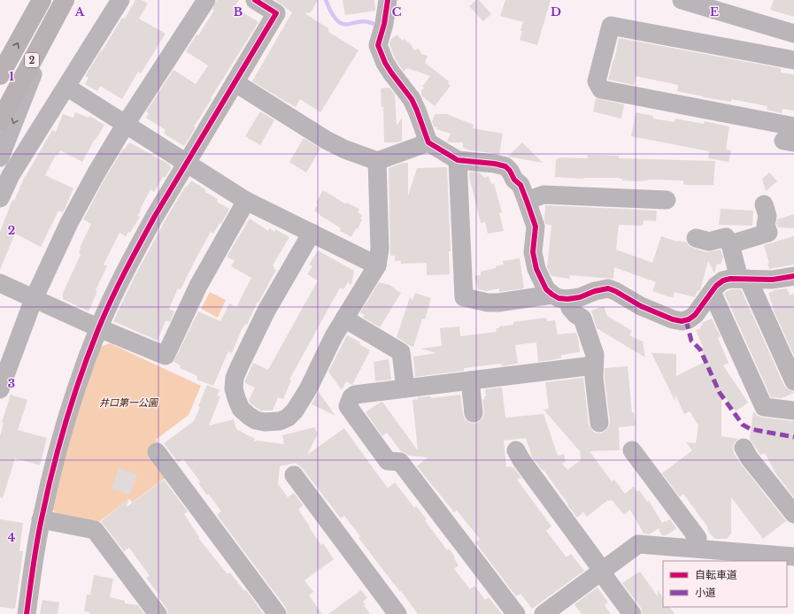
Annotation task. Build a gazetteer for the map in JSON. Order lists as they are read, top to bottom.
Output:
{
  "streets": {
    "highway": ["2"]
  },
  "parks": ["井口第一公園"],
  "legend": ["自転車道", "小道"],
  "grid": {
    "columns": [
      "A",
      "B",
      "C",
      "D",
      "E"
    ],
    "rows": [
      "1",
      "2",
      "3",
      "4"
    ]
  }
}
